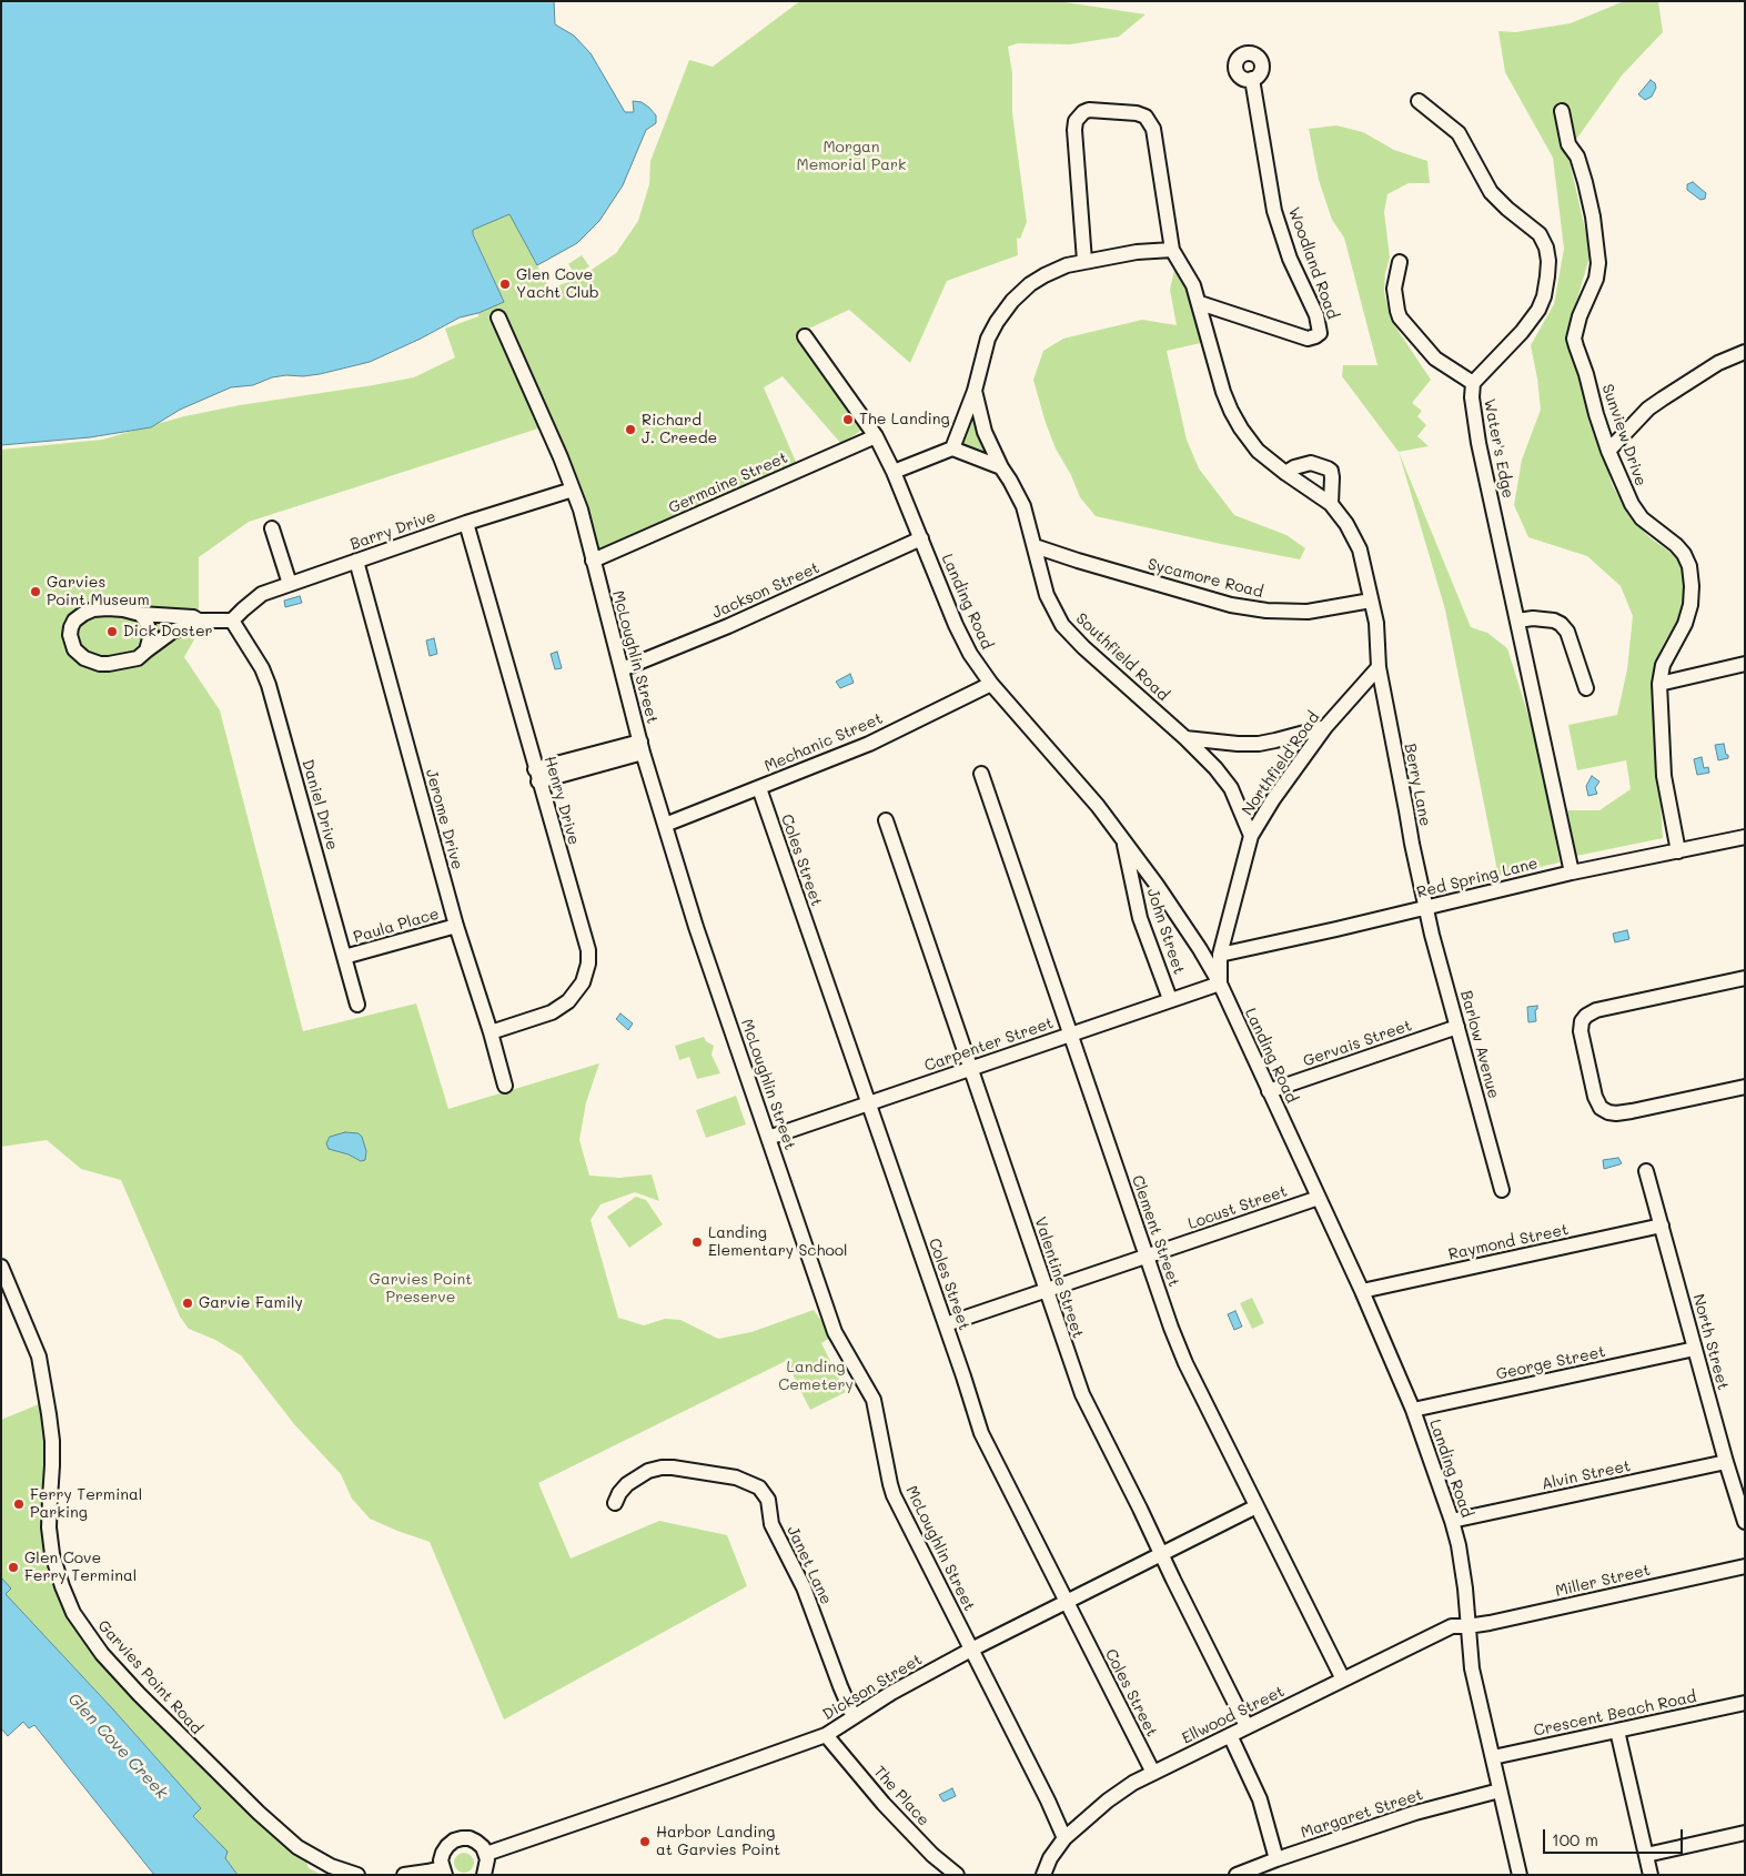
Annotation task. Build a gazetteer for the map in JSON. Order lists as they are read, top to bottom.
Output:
{
  "streets": {
    "street": [
      "Woodland Road",
      "Sunview Drive",
      "Water's Edge",
      "Germaine Street",
      "Barry Drive",
      "Sycamore Road",
      "Jackson Street",
      "Landing Road",
      "McLoughlin Street",
      "Southfield Road",
      "Mechanic Street",
      "Northfield Road",
      "Berry Lane",
      "Henry Drive",
      "Daniel Drive",
      "Jerome Drive",
      "Coles Street",
      "Red Spring Lane",
      "Paula Place",
      "John Street",
      "Gervais Street",
      "Carpenter Street",
      "Barlow Avenue",
      "Locust Street",
      "Clement Street",
      "Raymond Street",
      "Valentine Street",
      "North Street",
      "George Street",
      "Alvin Street",
      "Janet Lane",
      "Miller Street",
      "Garvies Point Road",
      "Dickson Street",
      "Crescent Beach Road",
      "Ellwood Street",
      "The Place",
      "Margaret Street"
    ]
  },
  "crossings": [
    ["Sunview Drive", "Red Spring Lane"],
    ["Water's Edge", "Red Spring Lane"],
    ["Germaine Street", "Landing Road"],
    ["Germaine Street", "McLoughlin Street"],
    ["Barry Drive", "McLoughlin Street"],
    ["Barry Drive", "Henry Drive"],
    ["Barry Drive", "Daniel Drive"],
    ["Barry Drive", "Jerome Drive"],
    ["Sycamore Road", "Southfield Road"],
    ["Jackson Street", "Landing Road"],
    ["Jackson Street", "McLoughlin Street"],
    ["Landing Road", "Mechanic Street"],
    ["Landing Road", "Northfield Road"],
    ["Landing Road", "John Street"],
    ["Landing Road", "Gervais Street"],
    ["Landing Road", "Carpenter Street"],
    ["Landing Road", "Locust Street"],
    ["Landing Road", "Raymond Street"],
    ["Landing Road", "George Street"],
    ["Landing Road", "Alvin Street"],
    ["Landing Road", "Miller Street"],
    ["Landing Road", "Crescent Beach Road"],
    ["Landing Road", "Ellwood Street"],
    ["Landing Road", "Margaret Street"],
    ["McLoughlin Street", "Mechanic Street"],
    ["McLoughlin Street", "Carpenter Street"],
    ["McLoughlin Street", "Dickson Street"],
    ["McLoughlin Street", "Ellwood Street"],
    ["Southfield Road", "Northfield Road"],
    ["Mechanic Street", "Coles Street"],
    ["Northfield Road", "Berry Lane"],
    ["Northfield Road", "Red Spring Lane"],
    ["Northfield Road", "Carpenter Street"],
    ["Berry Lane", "Red Spring Lane"],
    ["Berry Lane", "Barlow Avenue"],
    ["Henry Drive", "Jerome Drive"],
    ["Daniel Drive", "Paula Place"],
    ["Jerome Drive", "Paula Place"],
    ["Coles Street", "Carpenter Street"],
    ["Coles Street", "Locust Street"],
    ["Coles Street", "Dickson Street"],
    ["Coles Street", "Ellwood Street"],
    ["Red Spring Lane", "Barlow Avenue"],
    ["John Street", "Carpenter Street"],
    ["Gervais Street", "Barlow Avenue"],
    ["Carpenter Street", "Clement Street"],
    ["Carpenter Street", "Valentine Street"],
    ["Locust Street", "Clement Street"],
    ["Locust Street", "Valentine Street"],
    ["Clement Street", "Dickson Street"],
    ["Clement Street", "Ellwood Street"],
    ["Raymond Street", "North Street"],
    ["Valentine Street", "Dickson Street"],
    ["Valentine Street", "Ellwood Street"],
    ["North Street", "George Street"],
    ["North Street", "Alvin Street"],
    ["Janet Lane", "Dickson Street"],
    ["Miller Street", "Ellwood Street"],
    ["Dickson Street", "The Place"]
  ],
  "water": ["Glen Cove Creek"],
  "parks": ["Morgan Memorial Park", "Garvies Point Preserve", "Landing Cemetery"],
  "places": [
    "Glen Cove Yacht Club",
    "The Landing",
    "Richard J. Creede",
    "Garvies Point Museum",
    "Dick Doster",
    "Landing Elementary School",
    "Garvie Family",
    "Ferry Terminal Parking",
    "Glen Cove Ferry Terminal",
    "Harbor Landing at Garvies Point"
  ],
  "scale_bar": "100 m"
}
